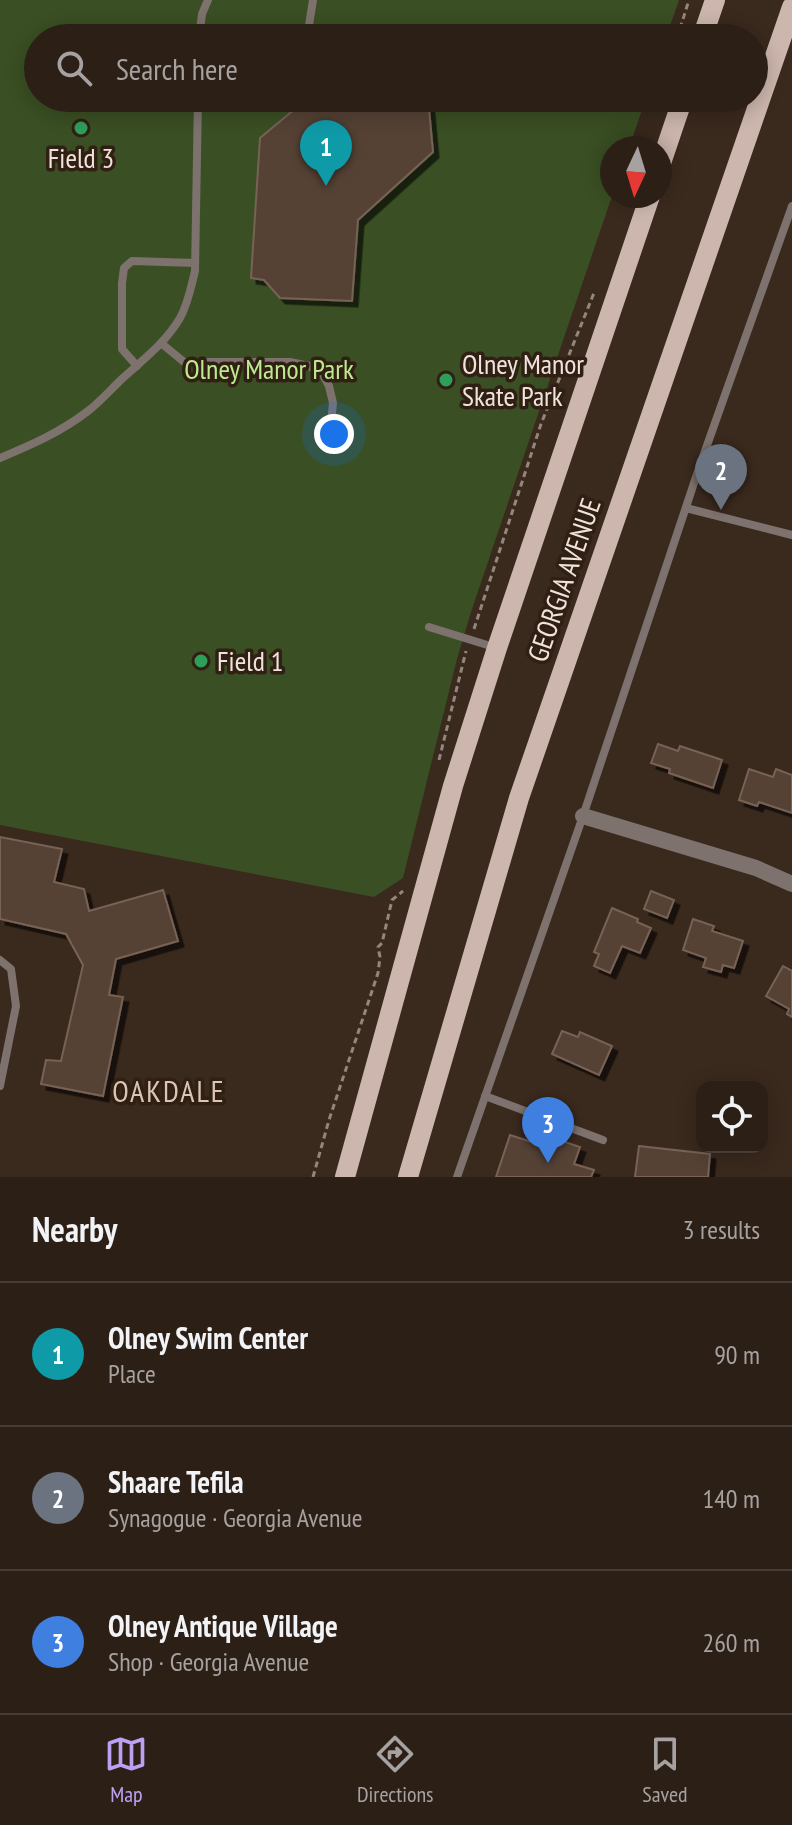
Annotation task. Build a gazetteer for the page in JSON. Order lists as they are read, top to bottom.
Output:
{
  "streets": {
    "main road": ["GEORGIA AVENUE"]
  },
  "districts": ["OAKDALE"],
  "parks": ["Olney Manor Park"],
  "places": ["Field 3", "Olney Manor Skate Park", "Field 1"],
  "north": "bottom",
  "page": {
    "search": "Search here",
    "pins": ["1", "2", "3"],
    "heading": ["Nearby", "3 results"],
    "list": [
      {
        "mark": "1",
        "name": "Olney Swim Center",
        "note": "Place",
        "value": "90 m"
      },
      {
        "mark": "2",
        "name": "Shaare Tefila",
        "note": "Synagogue · Georgia Avenue",
        "value": "140 m"
      },
      {
        "mark": "3",
        "name": "Olney Antique Village",
        "note": "Shop · Georgia Avenue",
        "value": "260 m"
      }
    ],
    "nav": ["Map", "Directions", "Saved"]
  }
}
